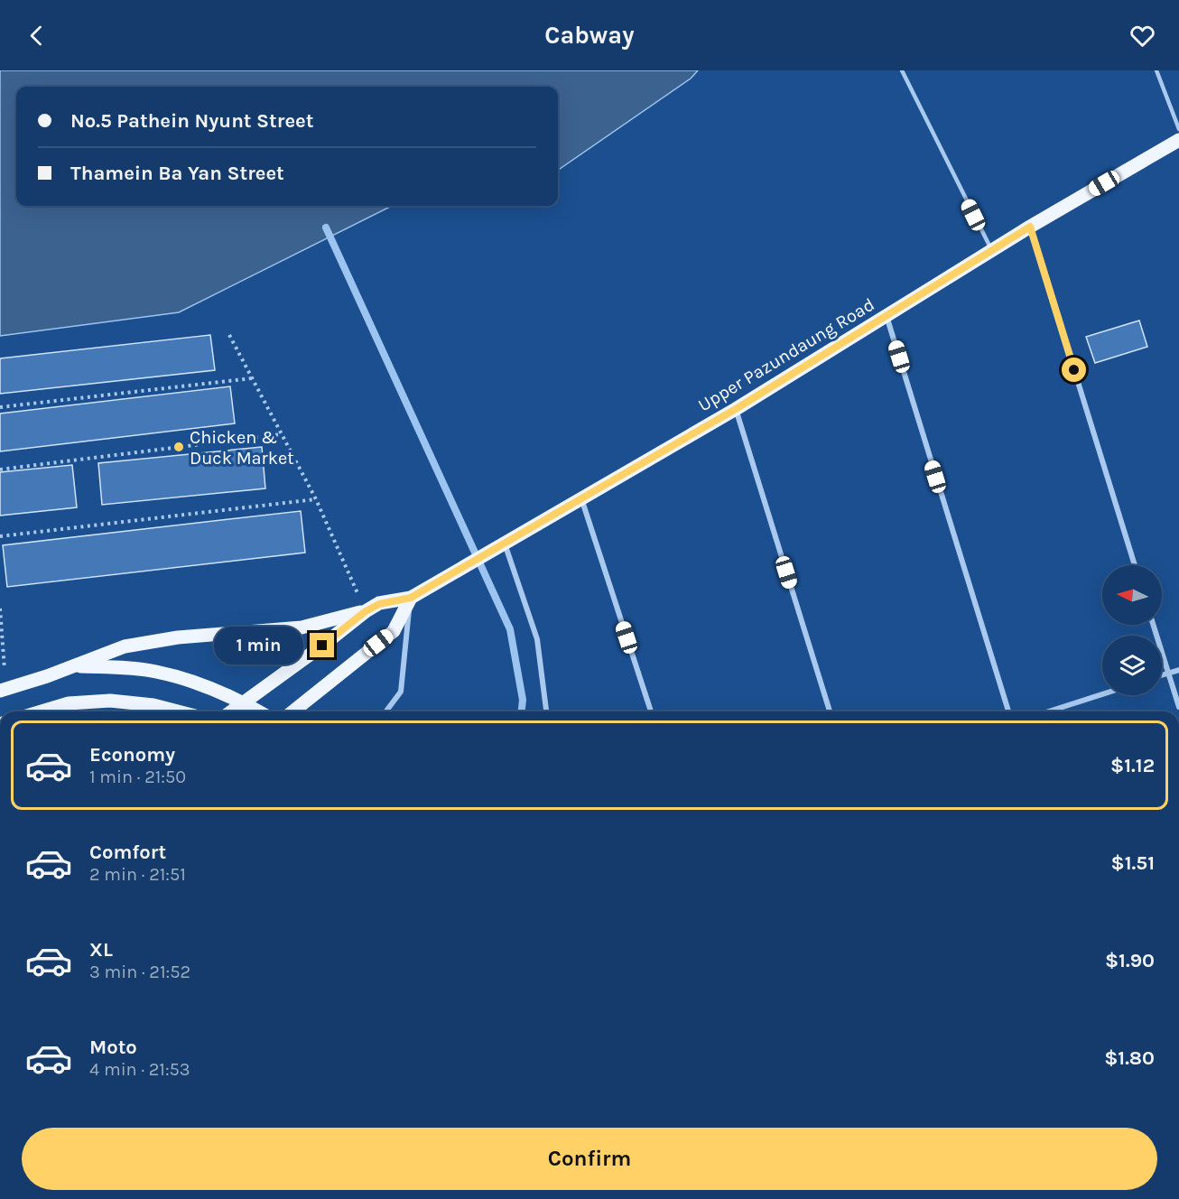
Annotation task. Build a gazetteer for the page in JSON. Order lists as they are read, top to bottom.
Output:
{
  "streets": {
    "main road": ["Upper Pazundaung Road"]
  },
  "places": ["Chicken & Duck Market"],
  "north": "left",
  "page": {
    "header": "Cabway",
    "banner": ["No.5 Pathein Nyunt Street", "Thamein Ba Yan Street"],
    "bubble": "1 min",
    "list": [
      {
        "name": "Economy",
        "note": "1 min · 21:50",
        "value": "$1.12"
      },
      {
        "name": "Comfort",
        "note": "2 min · 21:51",
        "value": "$1.51"
      },
      {
        "name": "XL",
        "note": "3 min · 21:52",
        "value": "$1.90"
      },
      {
        "name": "Moto",
        "note": "4 min · 21:53",
        "value": "$1.80"
      }
    ],
    "buttons": "Confirm"
  }
}
